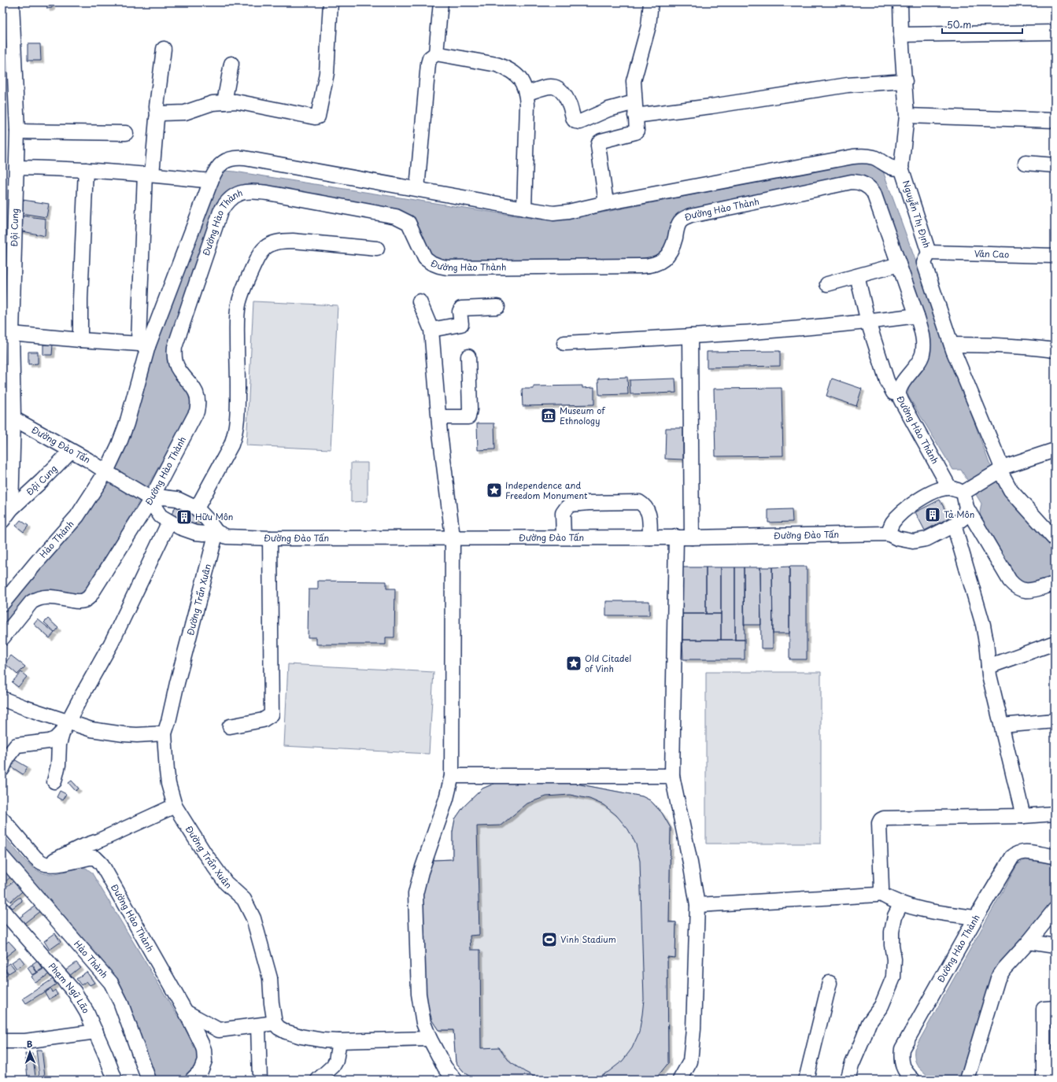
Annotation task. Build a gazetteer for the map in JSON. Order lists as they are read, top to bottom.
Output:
{
  "streets": {
    "street": [
      "Đường Hào Thành",
      "Nguyễn Thị Định",
      "Đội Cung",
      "Văn Cao",
      "Đường Đào Tấn",
      "Hào Thành",
      "Đường Trần Xuân",
      "Phạm Ngũ Lão"
    ]
  },
  "crossings": [
    ["Đường Hào Thành", "Đường Đào Tấn"],
    ["Nguyễn Thị Định", "Văn Cao"],
    ["Đội Cung", "Đường Đào Tấn"],
    ["Đường Đào Tấn", "Hào Thành"],
    ["Đường Đào Tấn", "Đường Trần Xuân"]
  ],
  "places": {
    "museum": ["Museum of Ethnology"],
    "place": ["Independence and Freedom Monument", "Old Citadel of Vinh"],
    "building": ["Tả Môn", "Hữu Môn"],
    "sports": ["Vinh Stadium"]
  },
  "scale_bar": "50 m",
  "north": "top"
}
